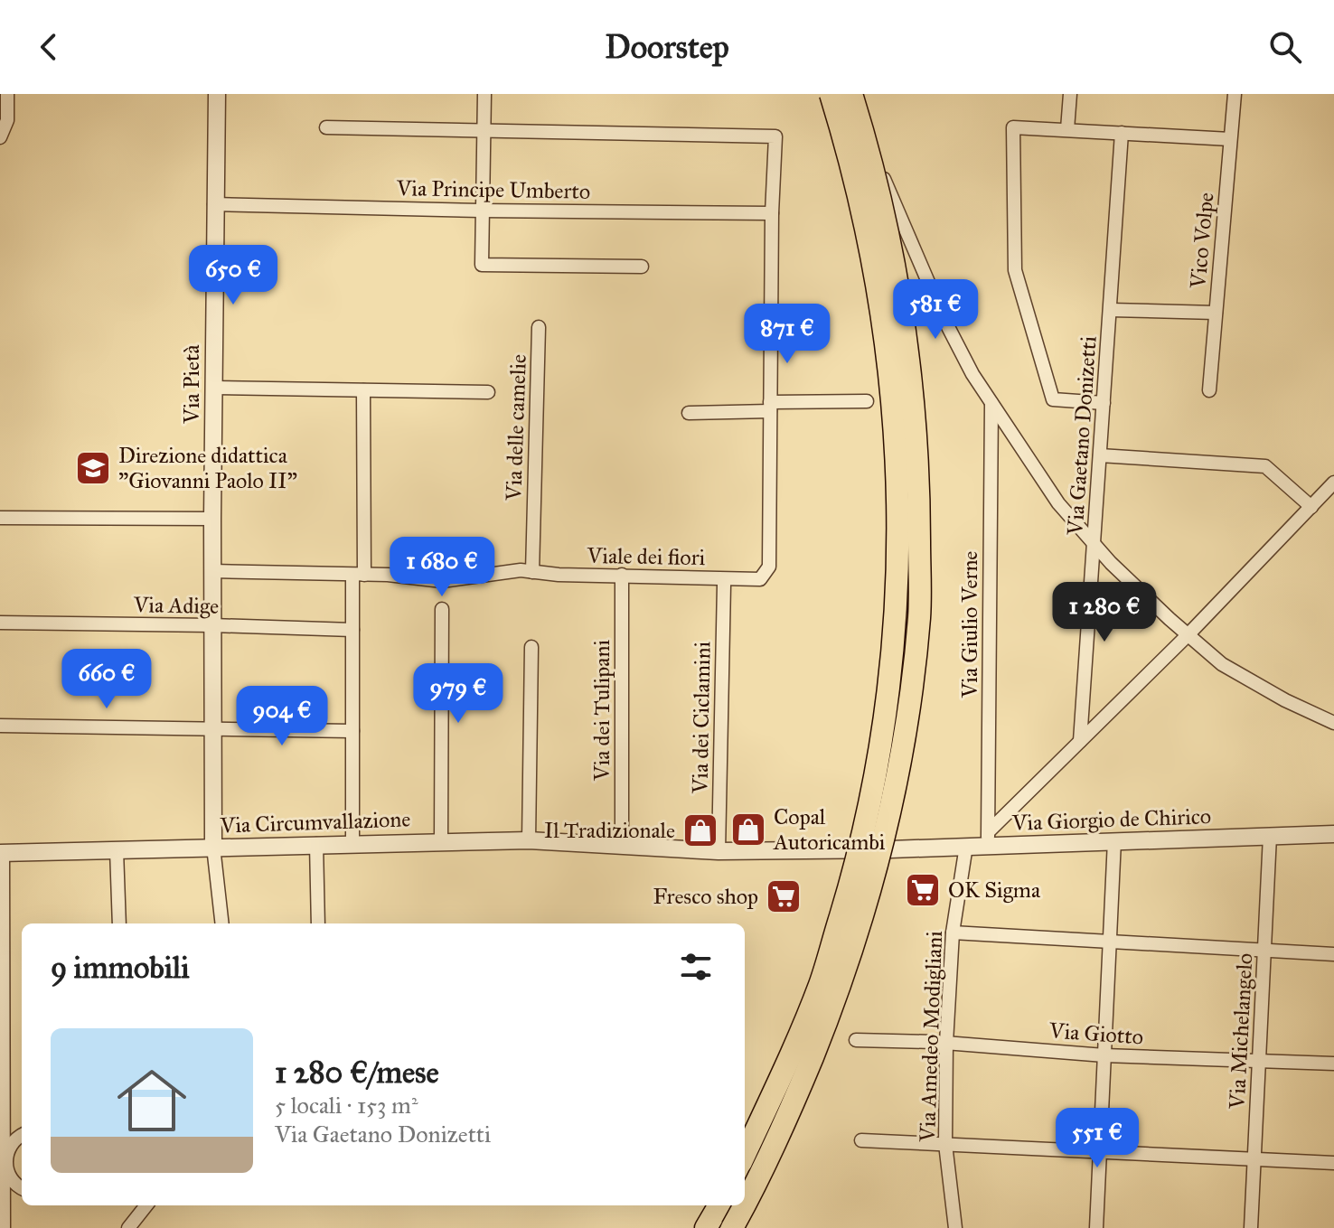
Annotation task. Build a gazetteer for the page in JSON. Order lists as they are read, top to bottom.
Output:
{
  "streets": {
    "street": [
      "Via Principe Umberto",
      "Vico Volpe",
      "Via Pietà",
      "Via delle camelie",
      "Via Gaetano Donizetti",
      "Viale dei fiori",
      "Via Adige",
      "Via Giulio Verne",
      "Via dei Tulipani",
      "Via dei Ciclamini",
      "Via Giorgio de Chirico",
      "Via Circumvallazione",
      "Via Michelangelo",
      "Via Giotto",
      "Via Amedeo Modigliani"
    ]
  },
  "crossings": [
    ["Via Principe Umberto", "Via Pietà"],
    ["Via Pietà", "Via Adige"],
    ["Via Pietà", "Via Circumvallazione"],
    ["Via delle camelie", "Viale dei fiori"],
    ["Viale dei fiori", "Via dei Tulipani"],
    ["Via Giulio Verne", "Via Giorgio de Chirico"],
    ["Via dei Tulipani", "Via Circumvallazione"],
    ["Via dei Ciclamini", "Via Giorgio de Chirico"],
    ["Via Giorgio de Chirico", "Via Michelangelo"],
    ["Via Giorgio de Chirico", "Via Amedeo Modigliani"],
    ["Via Michelangelo", "Via Giotto"],
    ["Via Giotto", "Via Amedeo Modigliani"]
  ],
  "places": {
    "school or university": ["Direzione didattica \"Giovanni Paolo II\""],
    "shop": ["Copal Autoricambi", "Il Tradizionale"],
    "supermarket": ["OK Sigma", "Fresco shop"]
  },
  "page": {
    "header": "Doorstep",
    "price": [
      "650 €",
      "581 €",
      "871 €",
      "1 680 €",
      "1 280 €",
      "660 €",
      "979 €",
      "904 €",
      "551 €"
    ],
    "heading": "9 immobili",
    "list": [
      {
        "name": "1 280 €/mese",
        "note": "5 locali · 153 m² · Via Gaetano Donizetti"
      }
    ]
  }
}
